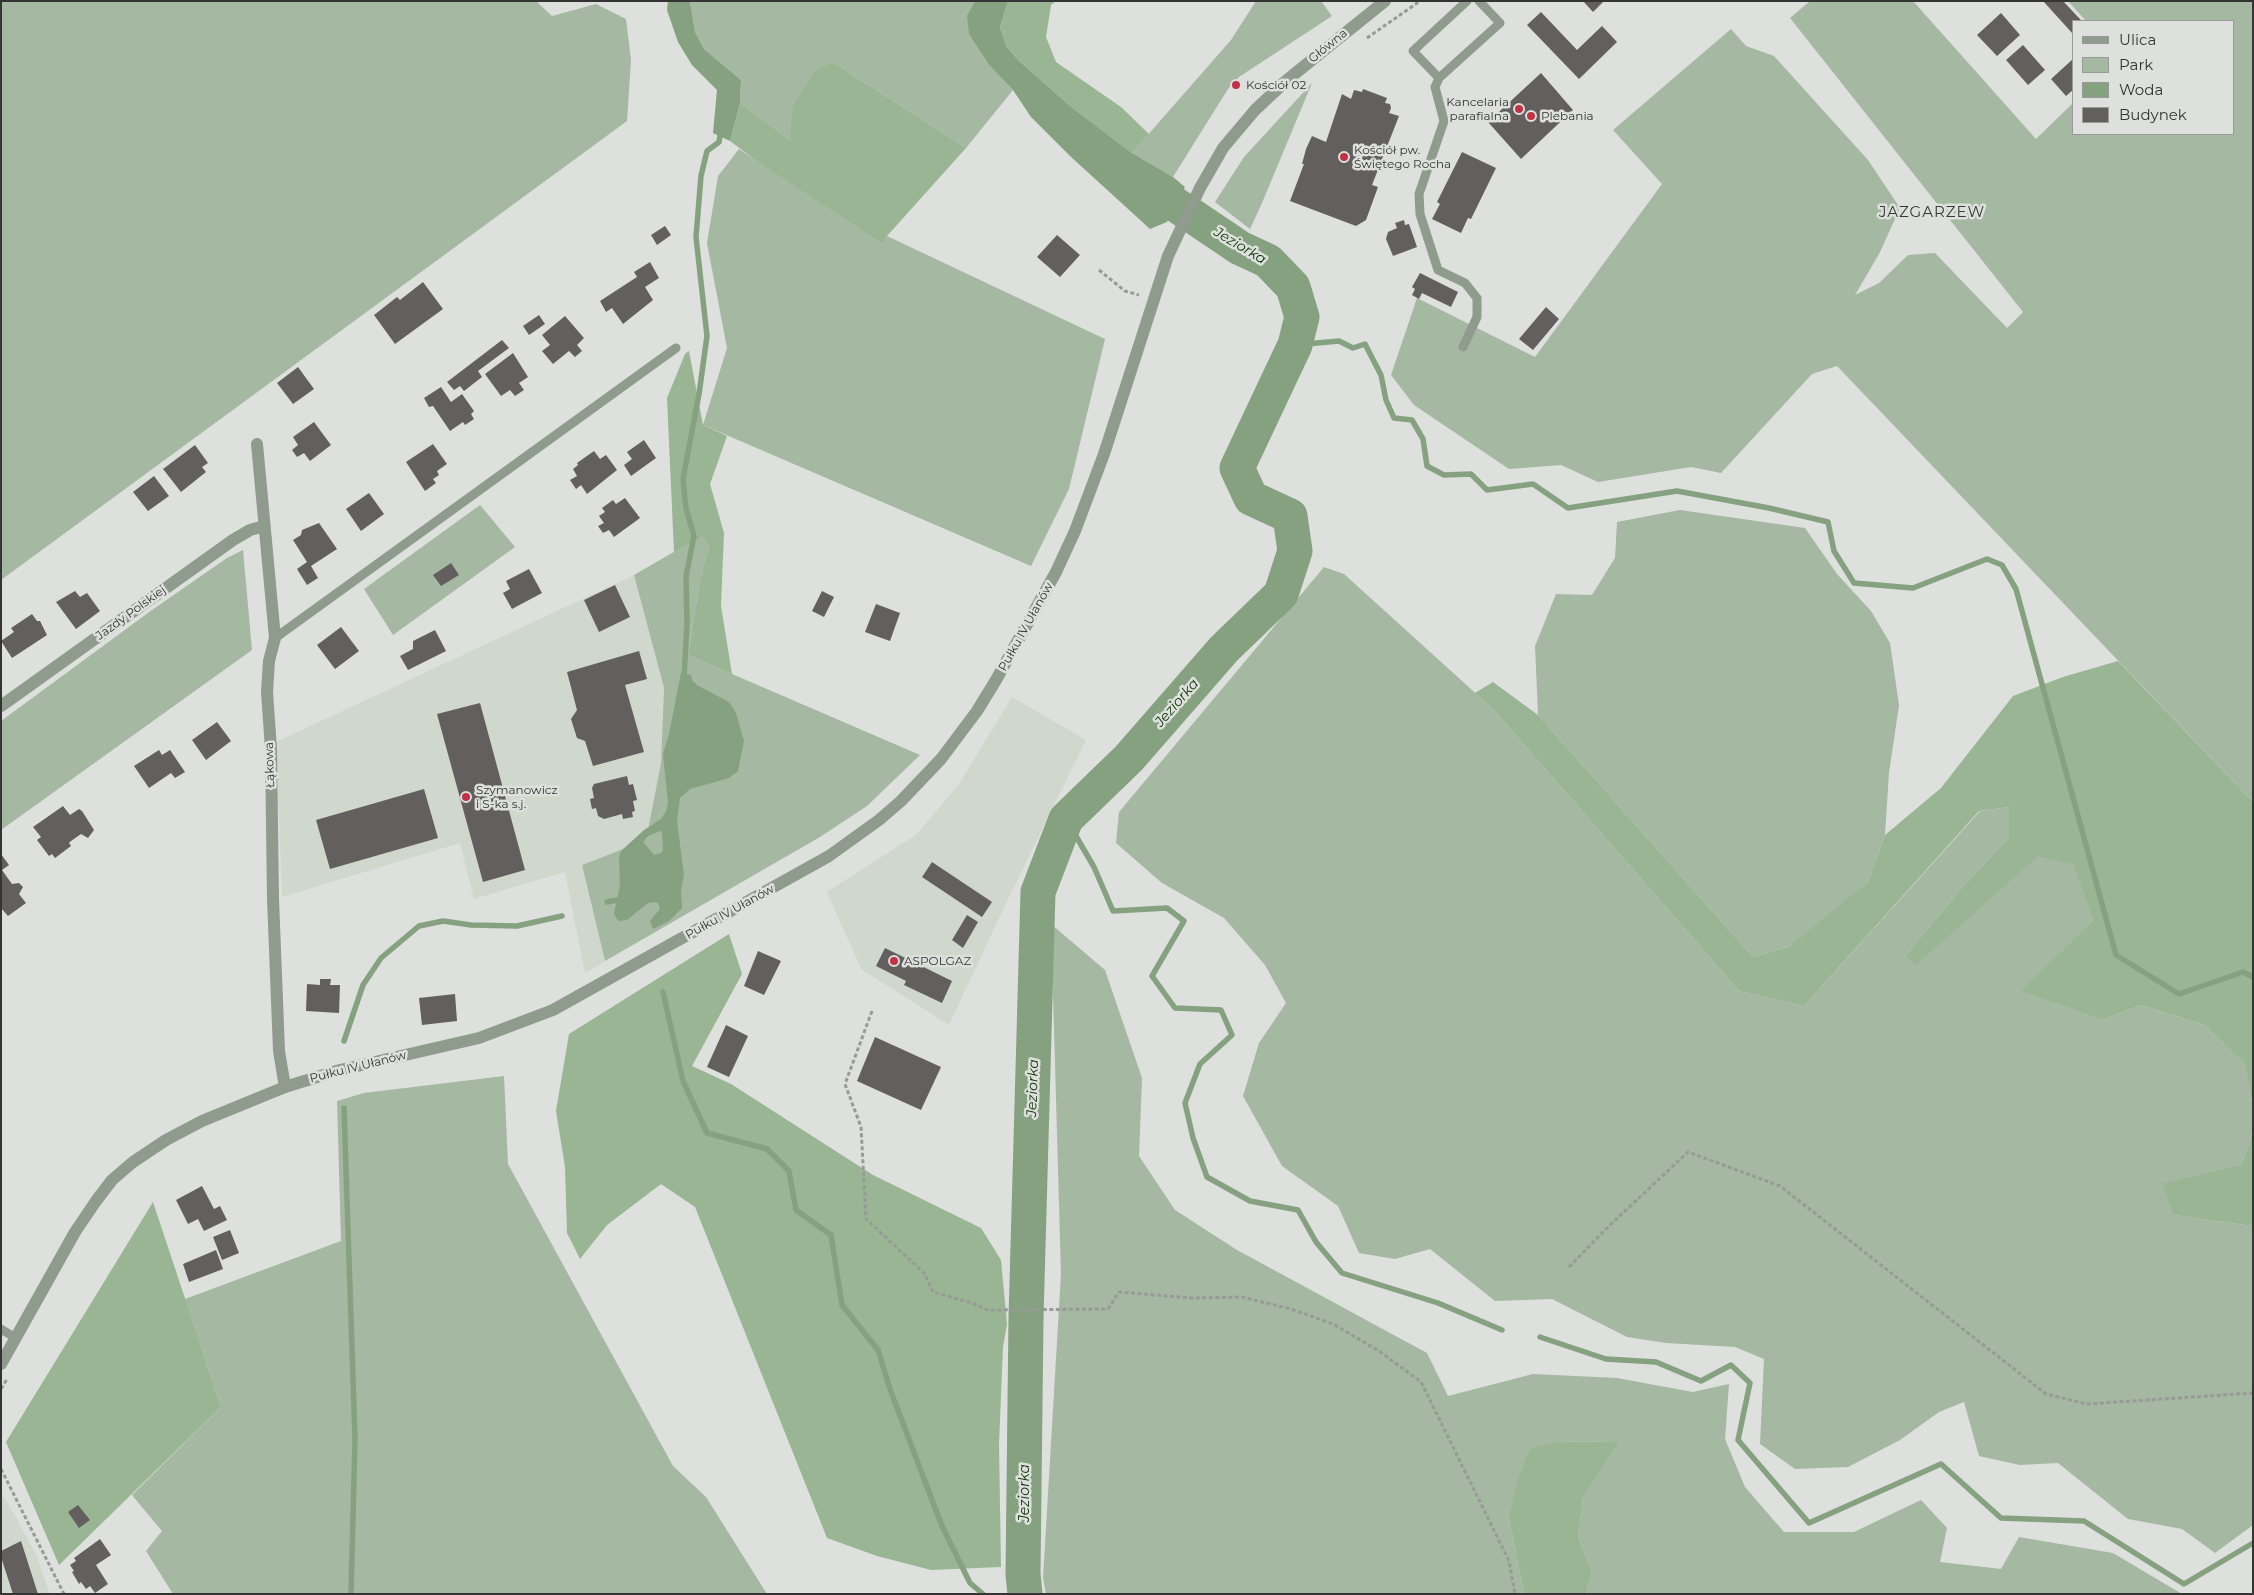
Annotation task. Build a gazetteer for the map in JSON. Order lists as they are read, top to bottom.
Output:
{
  "streets": {
    "street": [
      "Główna",
      "Jazdy Polskiej",
      "Pułku IV Ułanów",
      "Łąkowa"
    ]
  },
  "crossings": [
    ["Główna", "Pułku IV Ułanów"],
    ["Jazdy Polskiej", "Łąkowa"],
    ["Pułku IV Ułanów", "Łąkowa"]
  ],
  "districts": ["JAZGARZEW"],
  "water": ["Jeziorka"],
  "places": [
    "Kościół 02",
    "Kancelaria parafialna",
    "Plebania",
    "Kościół pw. Świętego Rocha",
    "Szymanowicz i S-ka s.j.",
    "ASPOLGAZ"
  ],
  "legend": [
    "Ulica",
    "Park",
    "Woda",
    "Budynek"
  ]
}
